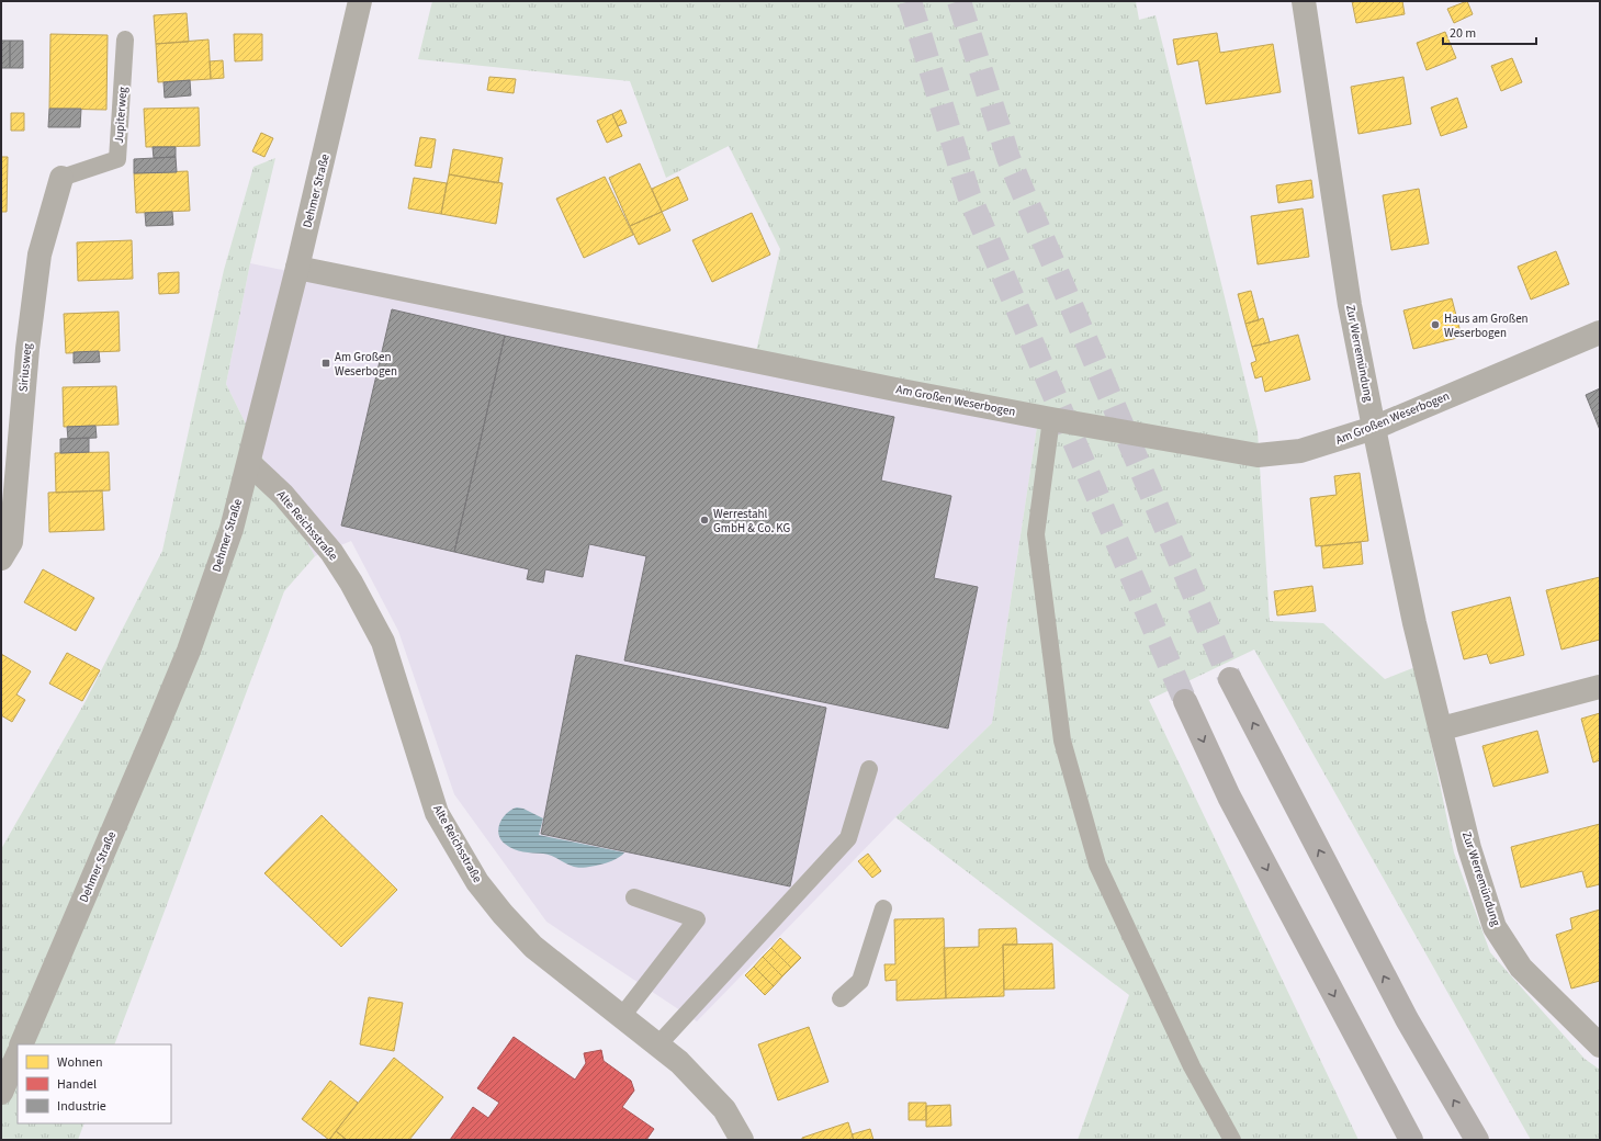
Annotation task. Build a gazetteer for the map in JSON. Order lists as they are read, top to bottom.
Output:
{
  "streets": {
    "street": [
      "Dehmer Straße",
      "Zur Werremündung",
      "Siriusweg",
      "Am Großen Weserbogen",
      "Alte Reichsstraße"
    ],
    "lane": ["Jupiterweg"]
  },
  "crossings": [
    ["Jupiterweg", "Siriusweg"],
    ["Dehmer Straße", "Am Großen Weserbogen"],
    ["Dehmer Straße", "Alte Reichsstraße"],
    ["Zur Werremündung", "Am Großen Weserbogen"]
  ],
  "places": {
    "other": ["Haus am Großen Weserbogen", "Werrestahl GmbH & Co. KG"],
    "transit": ["Am Großen Weserbogen"]
  },
  "legend": ["Wohnen", "Handel", "Industrie"],
  "scale_bar": "20 m"
}
